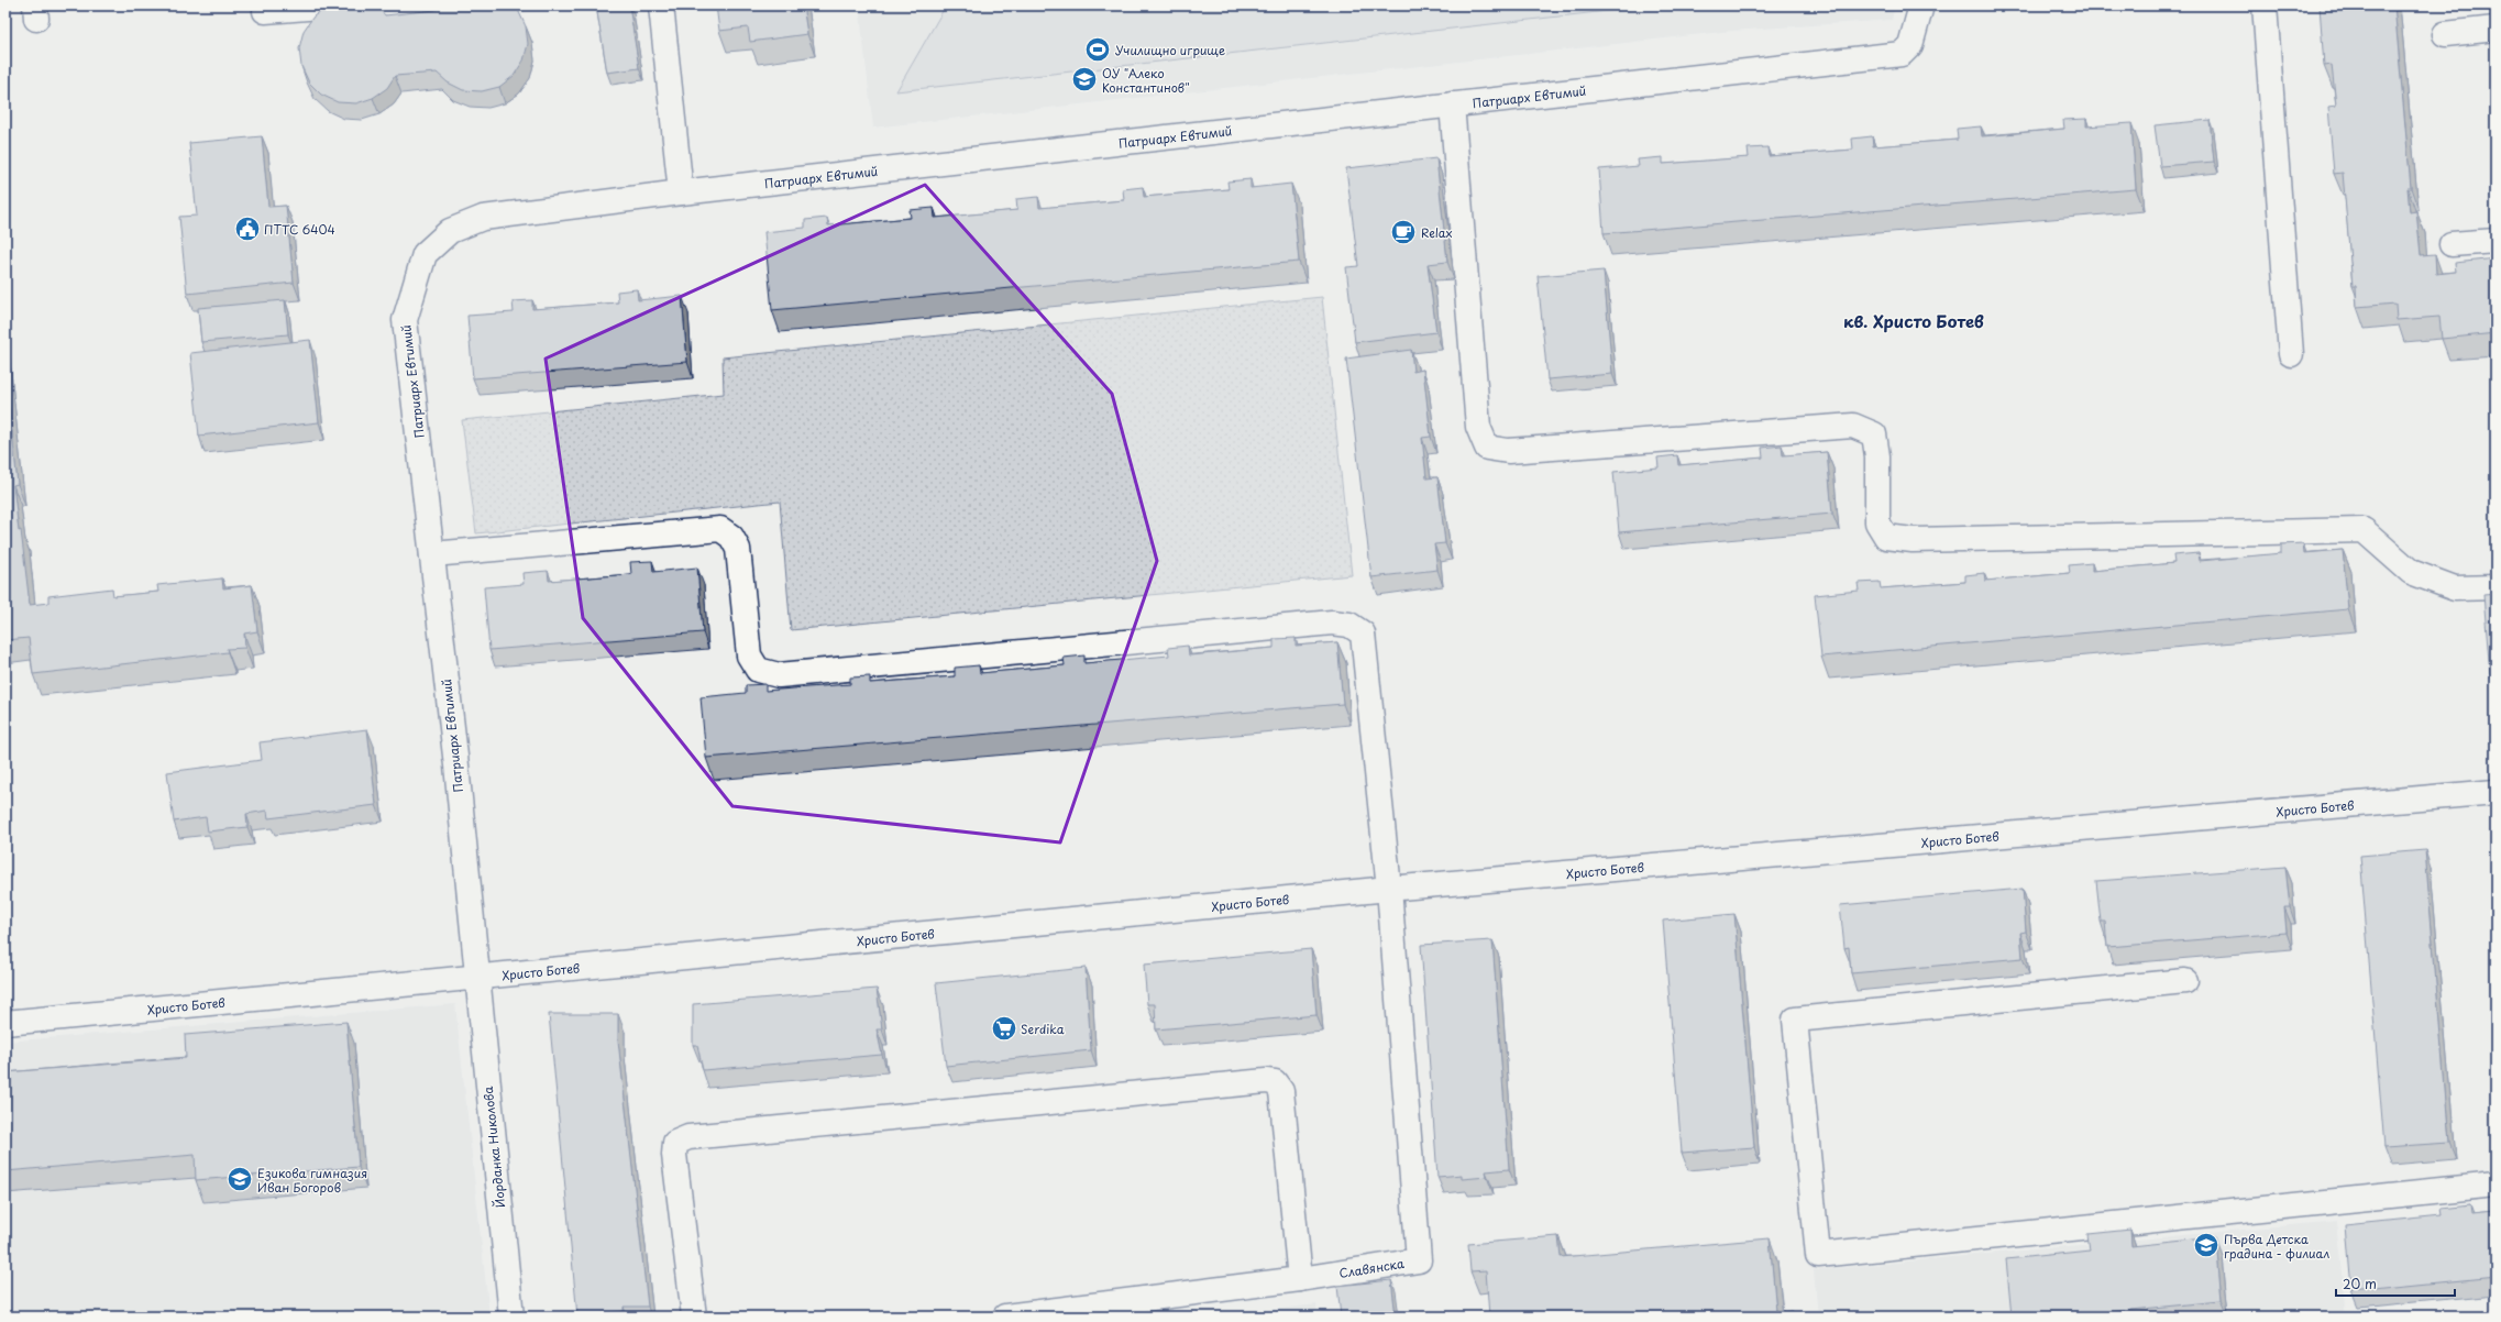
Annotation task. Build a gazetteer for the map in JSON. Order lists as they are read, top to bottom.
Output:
{
  "streets": {
    "street": [
      "Патриарх Евтимий",
      "Христо Ботев",
      "Йорданка Николова",
      "Славянска"
    ]
  },
  "crossings": [
    ["Патриарх Евтимий", "Христо Ботев"],
    ["Патриарх Евтимий", "Йорданка Николова"],
    ["Христо Ботев", "Йорданка Николова"],
    ["Христо Ботев", "Славянска"]
  ],
  "districts": ["кв. Христо Ботев"],
  "places": {
    "sports": ["Училищно игрище"],
    "school or university": ["ОУ \"Алеко Константинов\"", "Езикова гимназия Иван Богоров", "Първа Детска градина - филиал"],
    "public building": ["ПТТС 6404"],
    "cafe": ["Relax"],
    "supermarket": ["Serdika"]
  },
  "scale_bar": "20 m"
}
